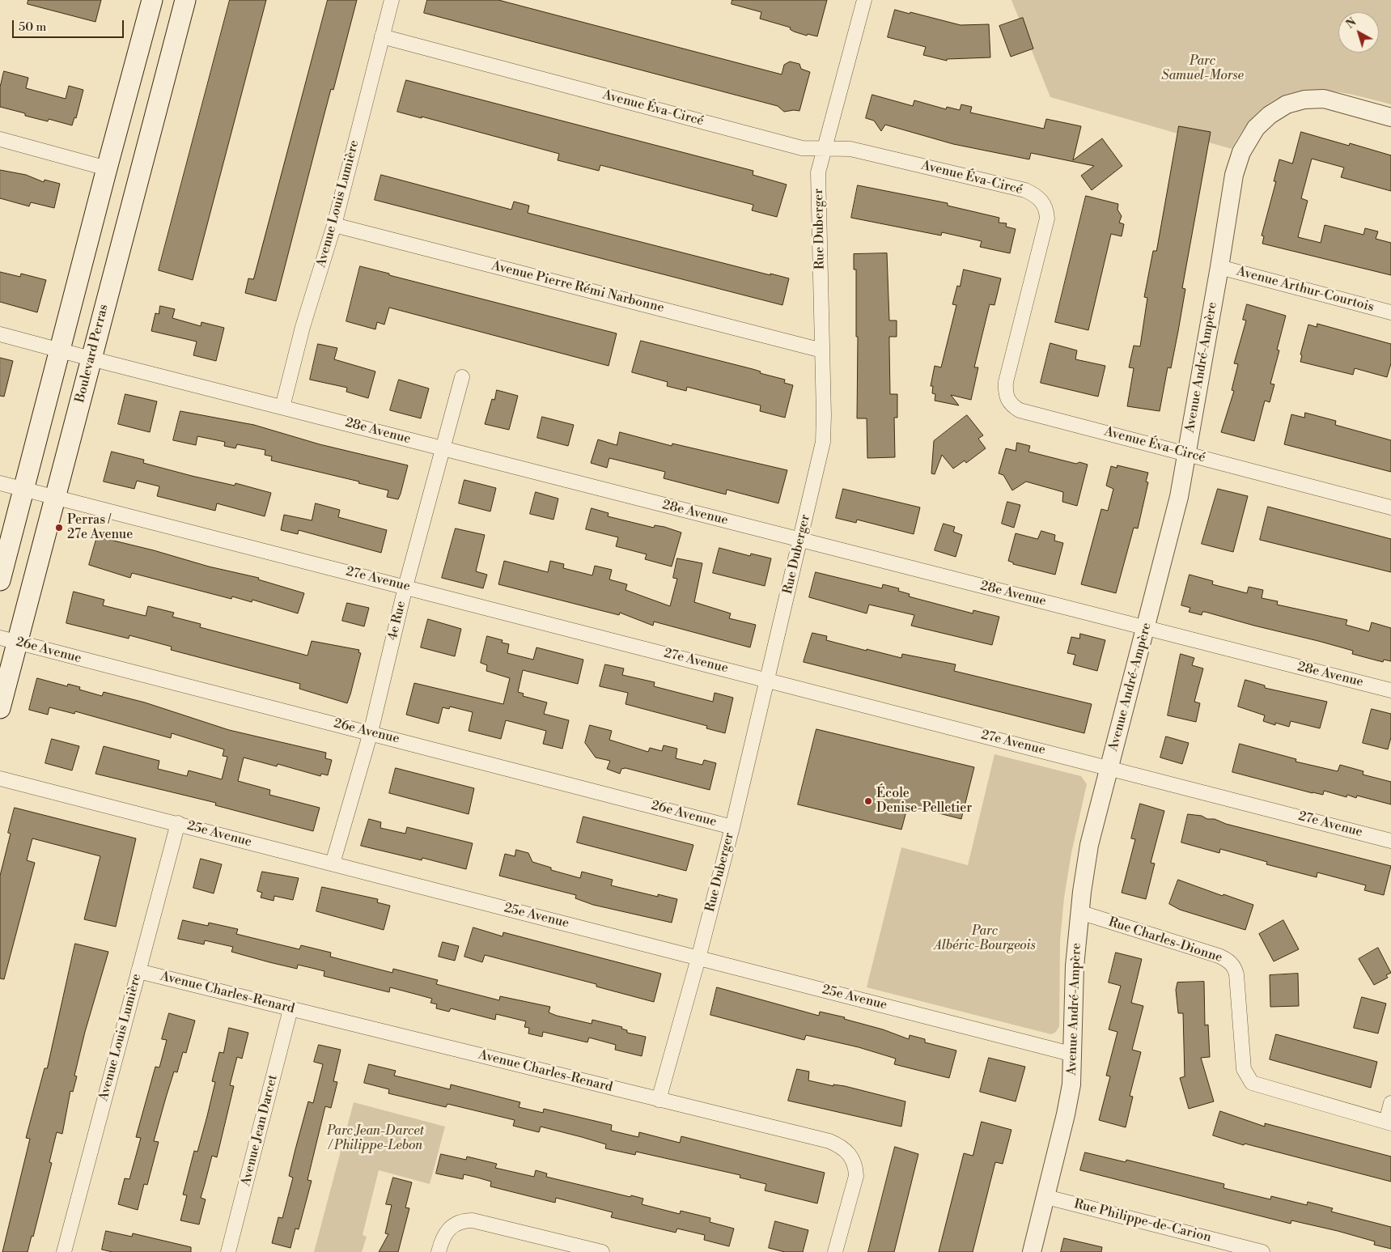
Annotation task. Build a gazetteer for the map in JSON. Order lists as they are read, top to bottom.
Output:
{
  "streets": {
    "main road": ["Boulevard Perras"],
    "street": [
      "Avenue Éva-Circé",
      "Avenue Louis Lumière",
      "Rue Duberger",
      "Avenue Pierre Rémi Narbonne",
      "Avenue Arthur-Courtois",
      "Avenue André-Ampère",
      "28e Avenue",
      "27e Avenue",
      "4e Rue",
      "26e Avenue",
      "25e Avenue",
      "Rue Charles-Dionne",
      "Avenue Charles-Renard",
      "Avenue Jean Darcet",
      "Rue Philippe-de-Carion"
    ]
  },
  "crossings": [
    ["Avenue Éva-Circé", "Avenue Louis Lumière"],
    ["Avenue Éva-Circé", "Rue Duberger"],
    ["Avenue Éva-Circé", "Avenue André-Ampère"],
    ["Avenue Louis Lumière", "Avenue Pierre Rémi Narbonne"],
    ["Avenue Louis Lumière", "28e Avenue"],
    ["Avenue Louis Lumière", "25e Avenue"],
    ["Avenue Louis Lumière", "Avenue Charles-Renard"],
    ["Rue Duberger", "Avenue Pierre Rémi Narbonne"],
    ["Rue Duberger", "28e Avenue"],
    ["Rue Duberger", "27e Avenue"],
    ["Rue Duberger", "26e Avenue"],
    ["Rue Duberger", "25e Avenue"],
    ["Rue Duberger", "Avenue Charles-Renard"],
    ["Avenue Arthur-Courtois", "Avenue André-Ampère"],
    ["Boulevard Perras", "28e Avenue"],
    ["Boulevard Perras", "27e Avenue"],
    ["Boulevard Perras", "26e Avenue"],
    ["Avenue André-Ampère", "28e Avenue"],
    ["Avenue André-Ampère", "27e Avenue"],
    ["Avenue André-Ampère", "25e Avenue"],
    ["Avenue André-Ampère", "Rue Charles-Dionne"],
    ["Avenue André-Ampère", "Rue Philippe-de-Carion"],
    ["28e Avenue", "4e Rue"],
    ["27e Avenue", "4e Rue"],
    ["4e Rue", "26e Avenue"],
    ["4e Rue", "25e Avenue"],
    ["Avenue Charles-Renard", "Avenue Jean Darcet"]
  ],
  "parks": ["Parc Samuel-Morse", "Parc Albéric-Bourgeois", "Parc Jean-Darcet / Philippe-Lebon"],
  "places": ["Perras / 27e Avenue", "École Denise-Pelletier"],
  "scale_bar": "50 m",
  "north": "top left"
}
